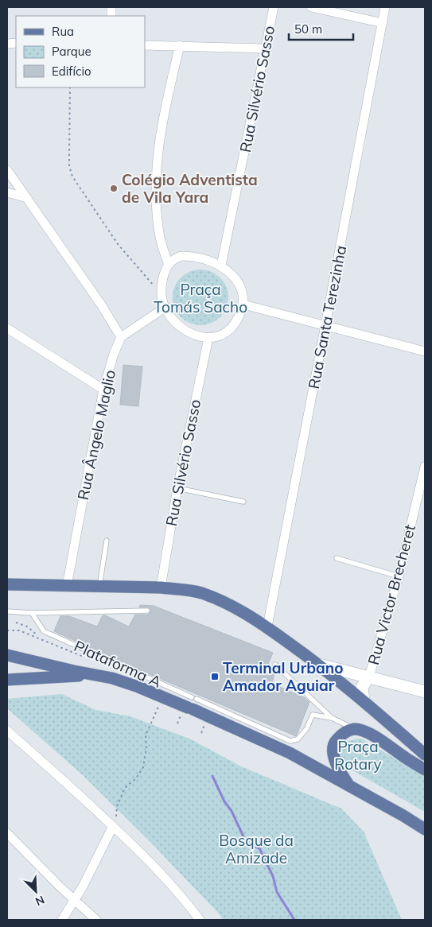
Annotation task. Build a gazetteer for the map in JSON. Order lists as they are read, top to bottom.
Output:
{
  "streets": {
    "street": [
      "Rua Silvério Sasso",
      "Rua Santa Terezinha",
      "Rua Ângelo Maglio",
      "Rua Victor Brecheret"
    ],
    "lane": ["Plataforma A"]
  },
  "parks": ["Praça Tomás Sacho", "Praça Rotary", "Bosque da Amizade"],
  "places": {
    "other": ["Colégio Adventista de Vila Yara"],
    "transit": ["Terminal Urbano Amador Aguiar"]
  },
  "legend": ["Rua", "Parque", "Edifício"],
  "scale_bar": "50 m",
  "north": "bottom right"
}
